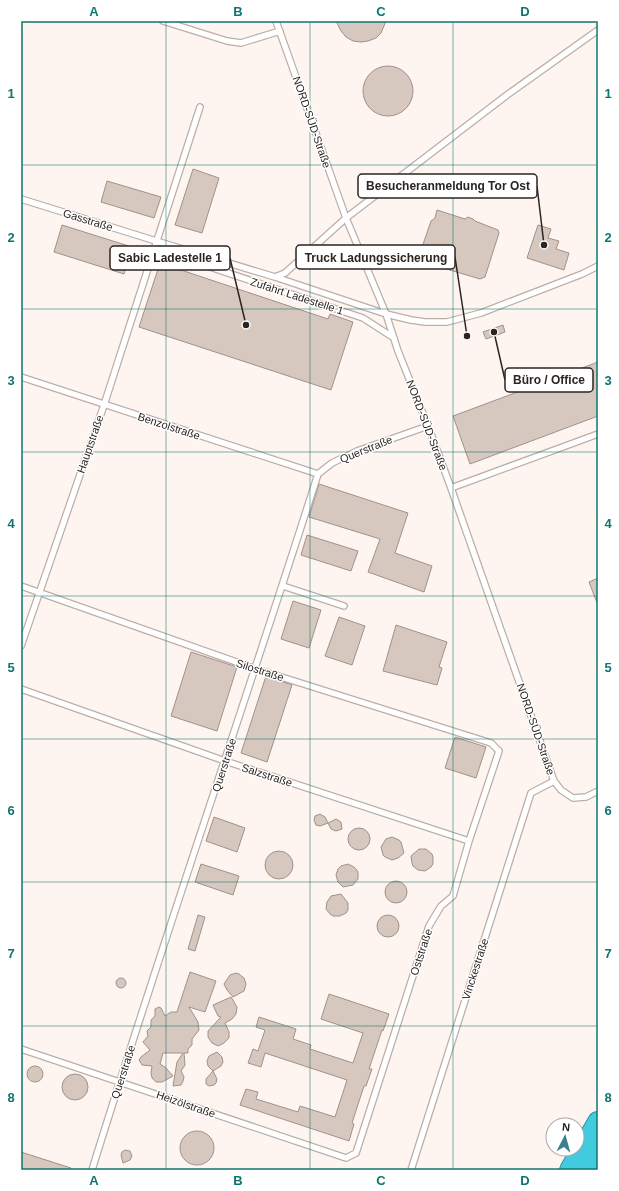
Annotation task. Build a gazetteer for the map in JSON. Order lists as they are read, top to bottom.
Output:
{
  "streets": {
    "lane": [
      "NORD-SÜD-Straße",
      "Gasstraße",
      "Zufahrt Ladestelle 1",
      "Benzolstraße",
      "Hauptstraße",
      "Querstraße",
      "Silostraße",
      "Salzstraße",
      "Oststraße",
      "Vinckestraße",
      "Heizölstraße"
    ]
  },
  "crossings": [
    ["NORD-SÜD-Straße", "Gasstraße"],
    ["NORD-SÜD-Straße", "Zufahrt Ladestelle 1"],
    ["NORD-SÜD-Straße", "Querstraße"],
    ["NORD-SÜD-Straße", "Vinckestraße"],
    ["Gasstraße", "Hauptstraße"],
    ["Zufahrt Ladestelle 1", "Hauptstraße"],
    ["Benzolstraße", "Hauptstraße"],
    ["Benzolstraße", "Querstraße"],
    ["Hauptstraße", "Silostraße"],
    ["Querstraße", "Silostraße"],
    ["Querstraße", "Salzstraße"],
    ["Querstraße", "Heizölstraße"],
    ["Silostraße", "Oststraße"],
    ["Salzstraße", "Oststraße"],
    ["Oststraße", "Heizölstraße"]
  ],
  "places": [
    "Besucheranmeldung Tor Ost",
    "Sabic Ladestelle 1",
    "Büro / Office",
    "Truck Ladungssicherung"
  ],
  "north": "top",
  "grid": {
    "columns": [
      "A",
      "B",
      "C",
      "D"
    ],
    "rows": [
      "1",
      "2",
      "3",
      "4",
      "5",
      "6",
      "7",
      "8"
    ]
  }
}
